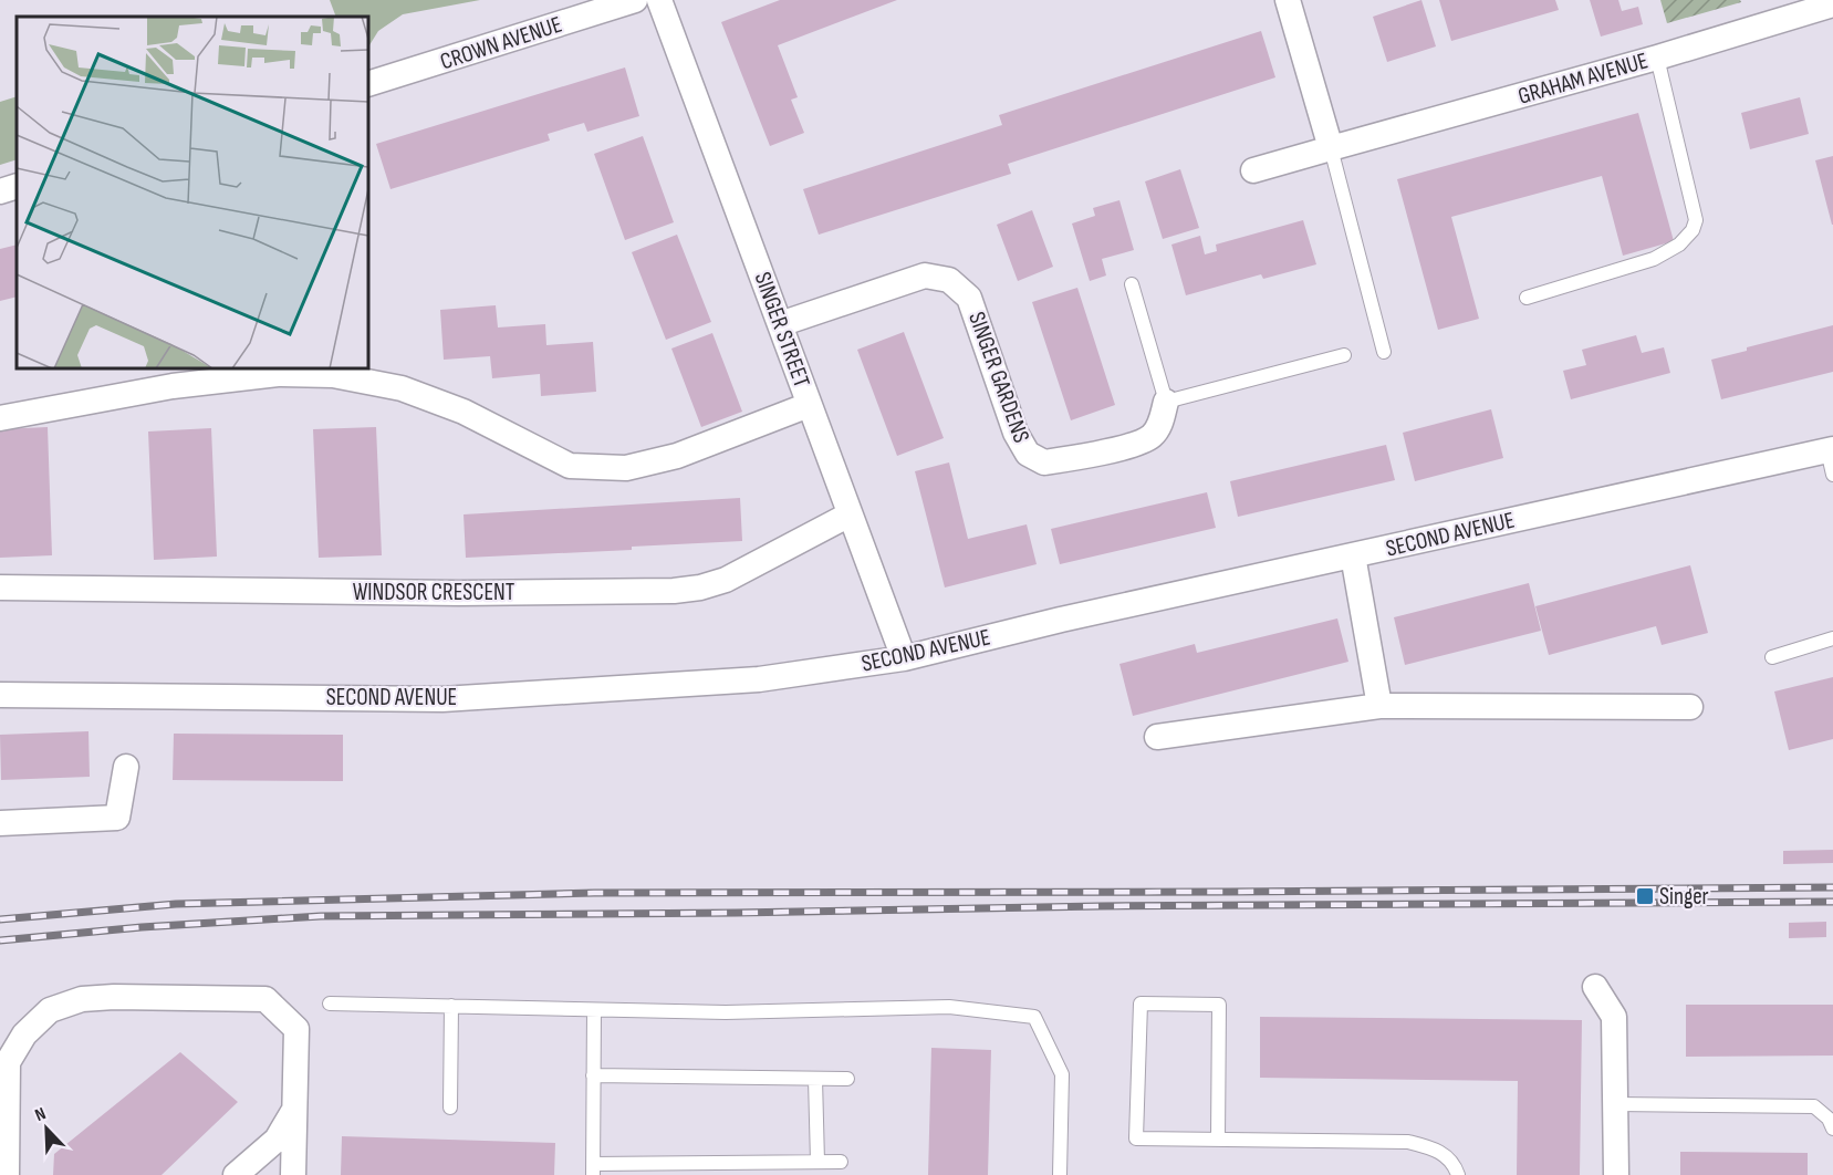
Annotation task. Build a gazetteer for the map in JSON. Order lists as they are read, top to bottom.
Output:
{
  "streets": {
    "street": [
      "CROWN AVENUE",
      "GRAHAM AVENUE",
      "SINGER STREET",
      "SINGER GARDENS",
      "SECOND AVENUE",
      "WINDSOR CRESCENT"
    ]
  },
  "crossings": [
    ["SINGER STREET", "SINGER GARDENS"],
    ["SINGER STREET", "SECOND AVENUE"],
    ["SINGER STREET", "WINDSOR CRESCENT"]
  ],
  "places": {
    "transit": ["Singer"]
  },
  "north": "top left"
}
